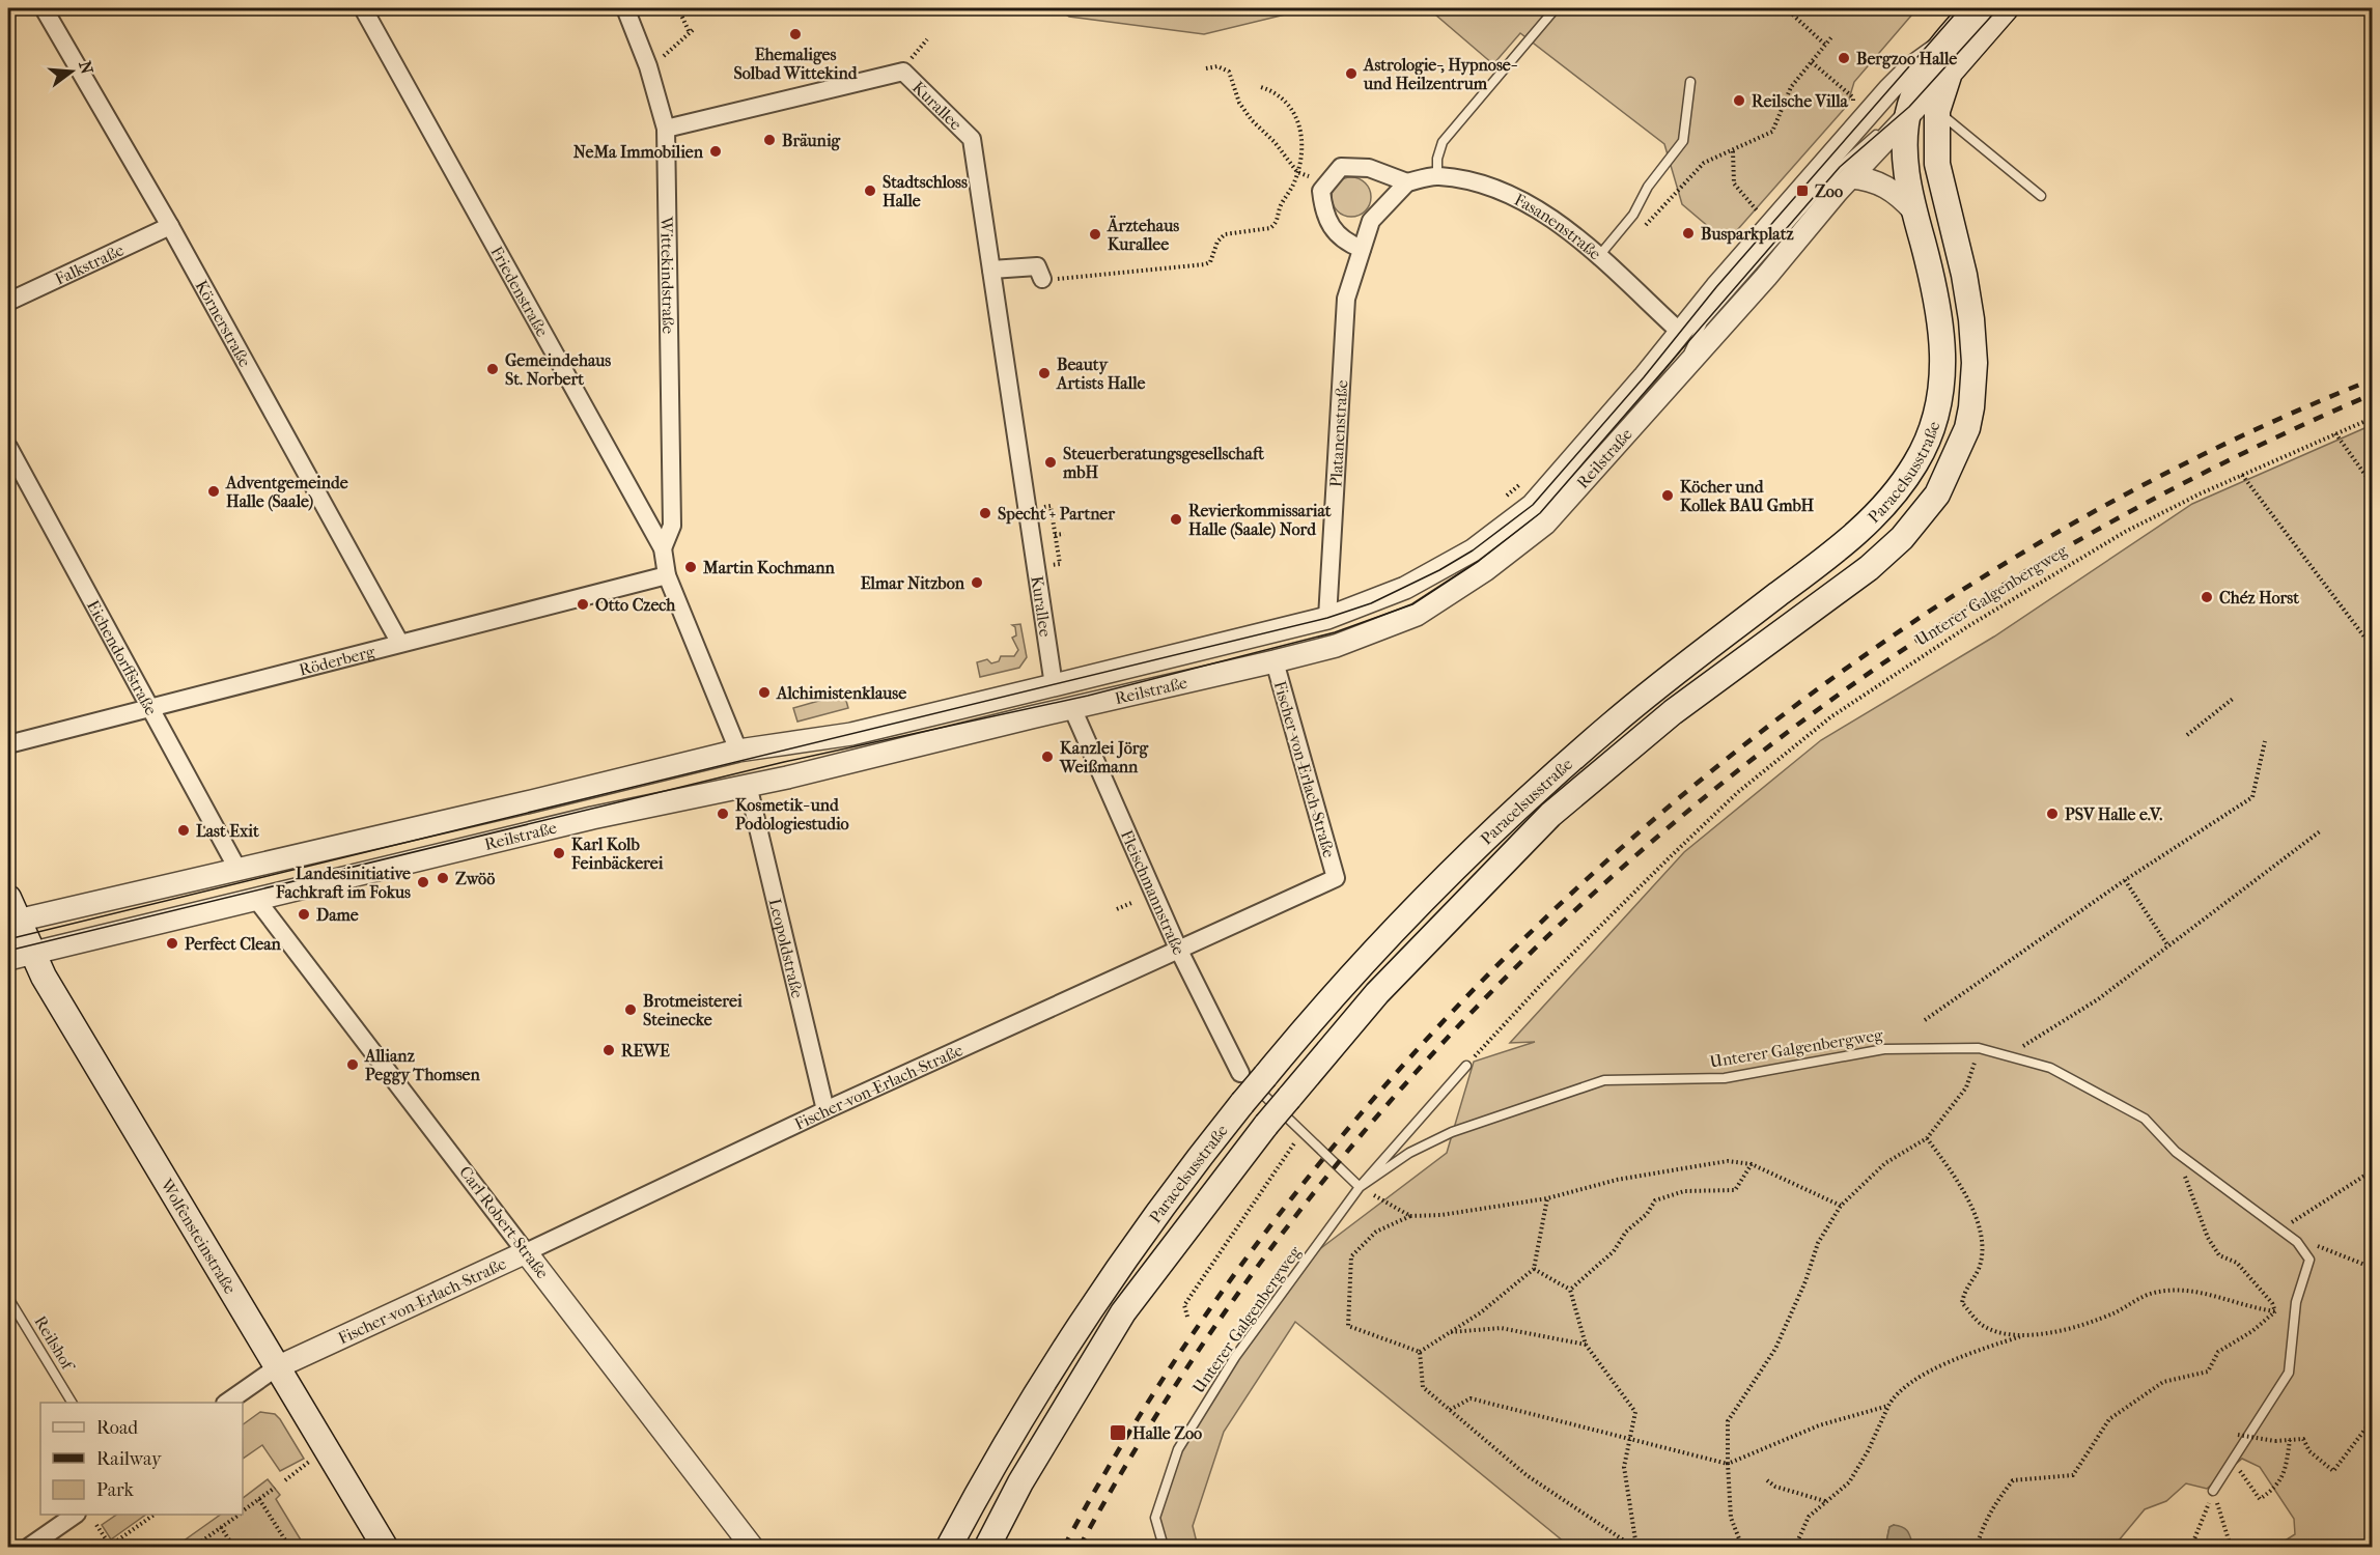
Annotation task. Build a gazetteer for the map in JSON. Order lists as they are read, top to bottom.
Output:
{
  "streets": {
    "main road": ["Reilstraße", "Paracelsusstraße", "Wolfensteinstraße"],
    "street": [
      "Kurallee",
      "Fasanenstraße",
      "Falkstraße",
      "Wittekindstraße",
      "Friedenstraße",
      "Körnerstraße",
      "Platanenstraße",
      "Eichendorffstraße",
      "Röderberg",
      "Fischer-von-Erlach-Straße",
      "Fleischmannstraße",
      "Leopoldstraße",
      "Carl-Robert-Straße"
    ],
    "lane": ["Unterer Galgenbergweg", "Reilshof"]
  },
  "crossings": [
    ["Kurallee", "Wittekindstraße"],
    ["Kurallee", "Reilstraße"],
    ["Fasanenstraße", "Platanenstraße"],
    ["Fasanenstraße", "Reilstraße"],
    ["Falkstraße", "Körnerstraße"],
    ["Wittekindstraße", "Friedenstraße"],
    ["Friedenstraße", "Reilstraße"],
    ["Friedenstraße", "Röderberg"],
    ["Körnerstraße", "Röderberg"],
    ["Platanenstraße", "Reilstraße"],
    ["Reilstraße", "Paracelsusstraße"],
    ["Reilstraße", "Eichendorffstraße"],
    ["Reilstraße", "Fischer-von-Erlach-Straße"],
    ["Reilstraße", "Fleischmannstraße"],
    ["Reilstraße", "Leopoldstraße"],
    ["Reilstraße", "Carl-Robert-Straße"],
    ["Reilstraße", "Wolfensteinstraße"],
    ["Eichendorffstraße", "Röderberg"],
    ["Fischer-von-Erlach-Straße", "Fleischmannstraße"],
    ["Fischer-von-Erlach-Straße", "Leopoldstraße"],
    ["Fischer-von-Erlach-Straße", "Carl-Robert-Straße"],
    ["Fischer-von-Erlach-Straße", "Wolfensteinstraße"]
  ],
  "places": {
    "other": [
      "Ehemaliges Solbad Wittekind",
      "Bergzoo Halle",
      "Astrologie-, Hypnose- und Heilzentrum",
      "Reilsche Villa",
      "Bräunig",
      "NeMa Immobilien",
      "Stadtschloss Halle",
      "Busparkplatz",
      "Ärztehaus Kurallee",
      "Gemeindehaus St. Norbert",
      "Beauty Artists Halle",
      "Steuerberatungsgesellschaft mbH",
      "Adventgemeinde Halle (Saale)",
      "Köcher und Kollek BAU GmbH",
      "Specht + Partner",
      "Revierkommissariat Halle (Saale) Nord",
      "Martin Kochmann",
      "Elmar Nitzbon",
      "Chéz Horst",
      "Otto Czech",
      "Alchimistenklause",
      "Kanzlei Jörg Weißmann",
      "Kosmetik- und Podologiestudio",
      "PSV Halle e.V.",
      "Last Exit",
      "Karl Kolb Feinbäckerei",
      "Zwöö",
      "Landesinitiative Fachkraft im Fokus",
      "Dame",
      "Perfect Clean",
      "Brotmeisterei Steinecke",
      "REWE",
      "Allianz Peggy Thomsen"
    ],
    "transit": ["Zoo", "Halle Zoo"]
  },
  "legend": ["Road", "Railway", "Park"],
  "north": "right"
}
